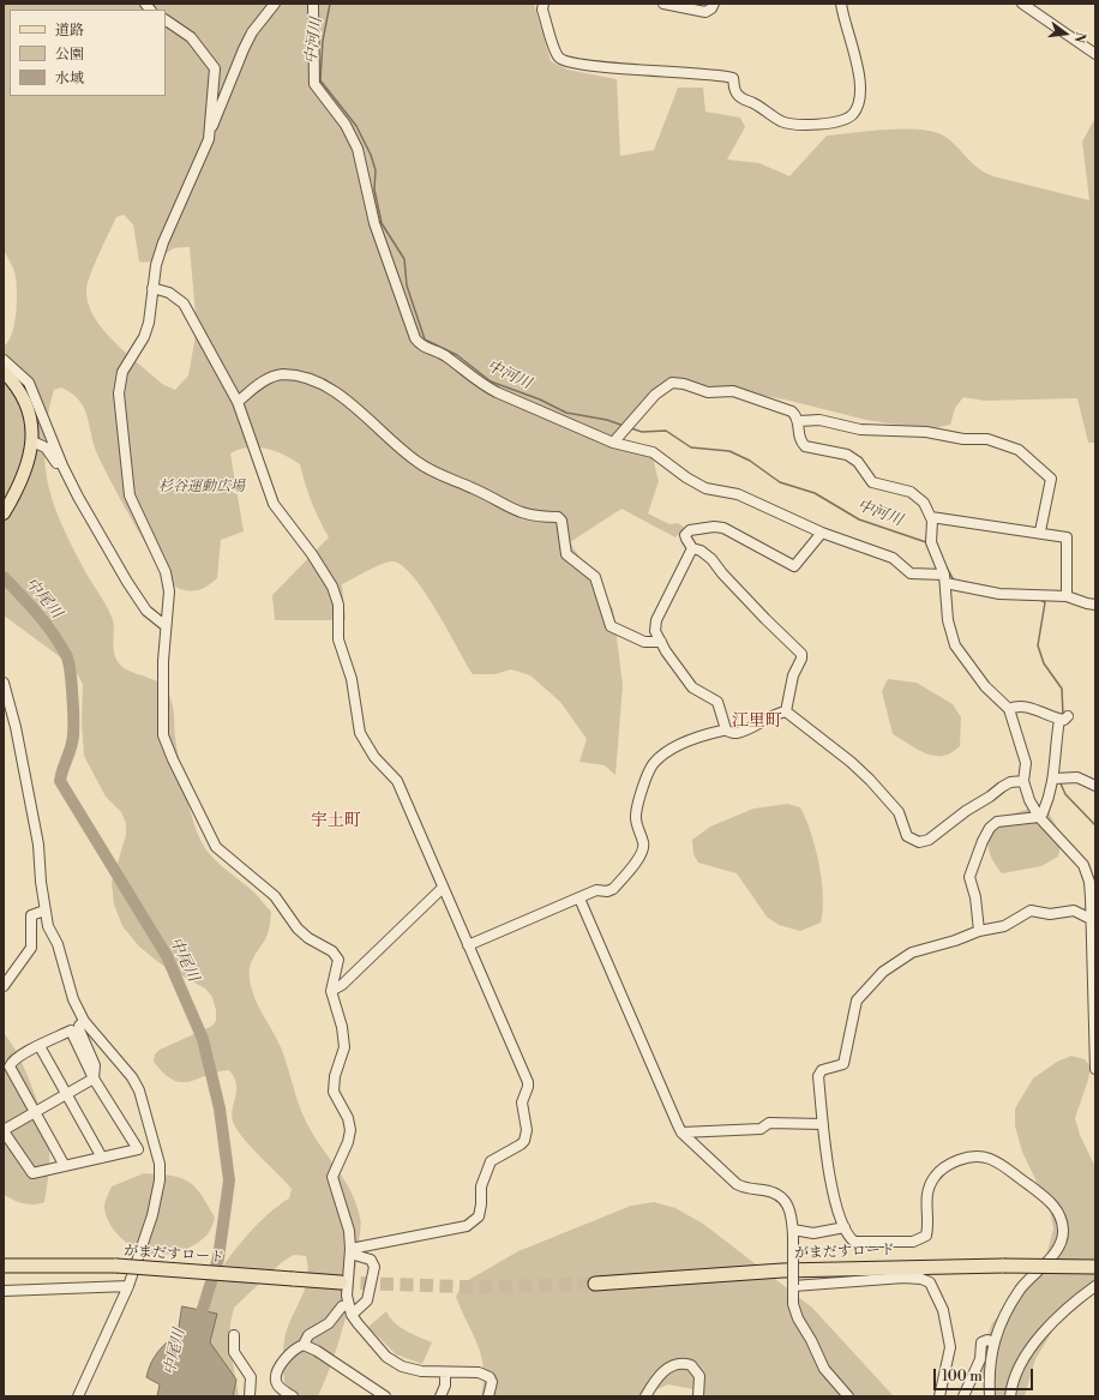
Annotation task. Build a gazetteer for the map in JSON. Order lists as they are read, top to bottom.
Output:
{
  "streets": {
    "highway": ["がまだすロード"]
  },
  "districts": ["江里町", "宇土町"],
  "water": ["中河川", "中尾川"],
  "parks": ["杉谷運動広場"],
  "legend": ["道路", "公園", "水域"],
  "scale_bar": "100 m",
  "north": "right"
}
